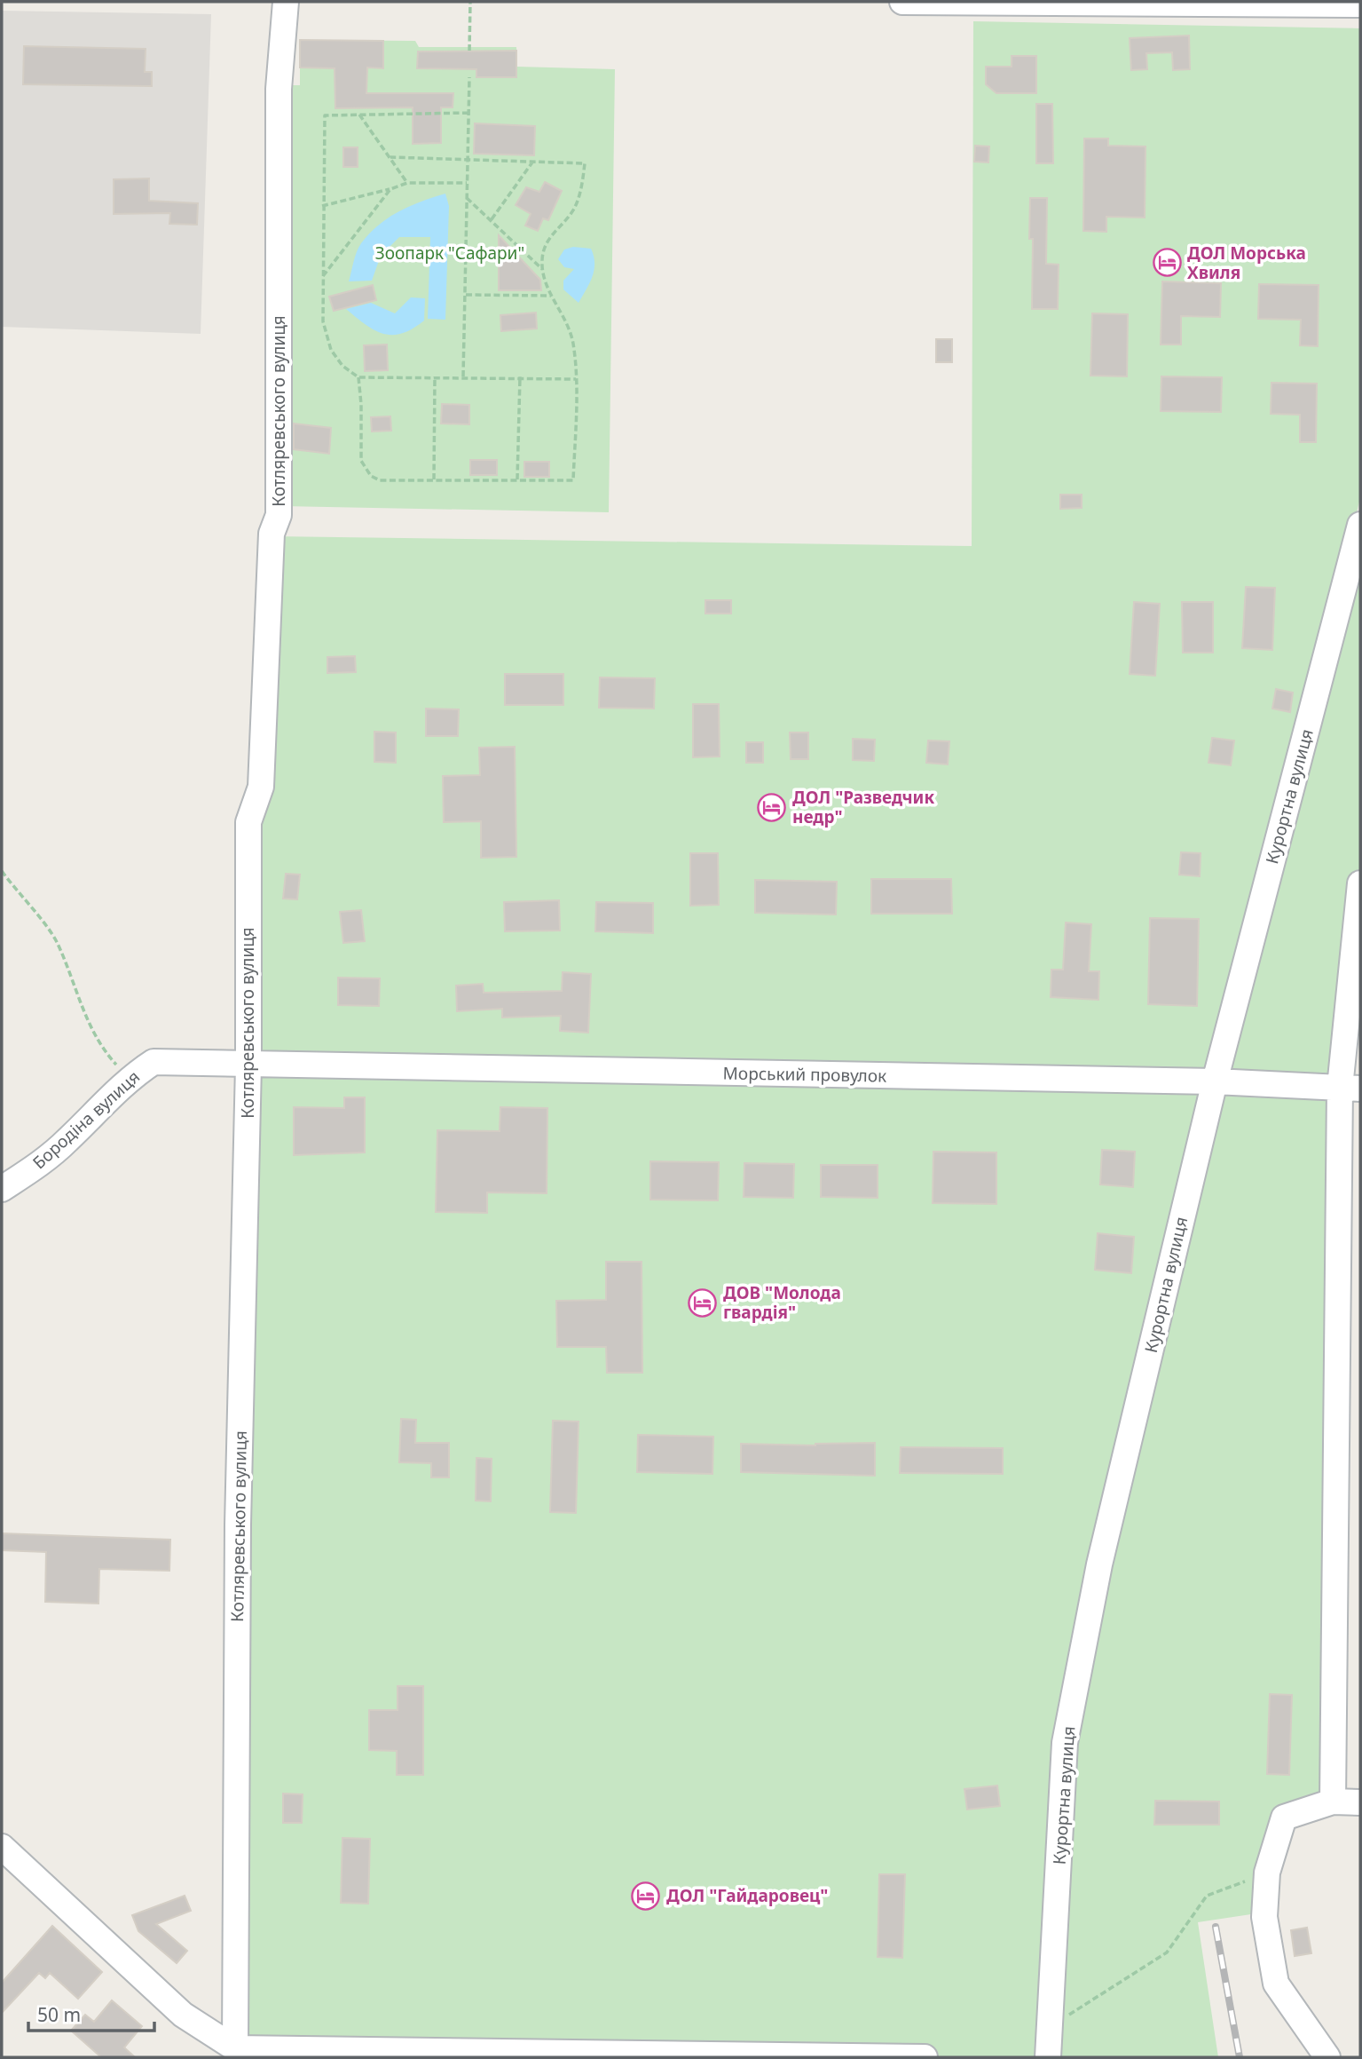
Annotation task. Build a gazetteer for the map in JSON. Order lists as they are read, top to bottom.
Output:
{
  "streets": {
    "street": [
      "Котляревського вулиця",
      "Курортна вулиця",
      "Морський провулок",
      "Бородіна вулиця"
    ]
  },
  "crossings": [
    ["Котляревського вулиця", "Морський провулок"],
    ["Котляревського вулиця", "Бородіна вулиця"],
    ["Курортна вулиця", "Морський провулок"],
    ["Морський провулок", "Бородіна вулиця"]
  ],
  "parks": ["Зоопарк \"Сафари\""],
  "places": {
    "hotel": [
      "ДОЛ Морська Хвиля",
      "ДОЛ \"Разведчик недр\"",
      "ДОВ \"Молода гвардія\"",
      "ДОЛ \"Гайдаровец\""
    ]
  },
  "scale_bar": "50 m"
}
